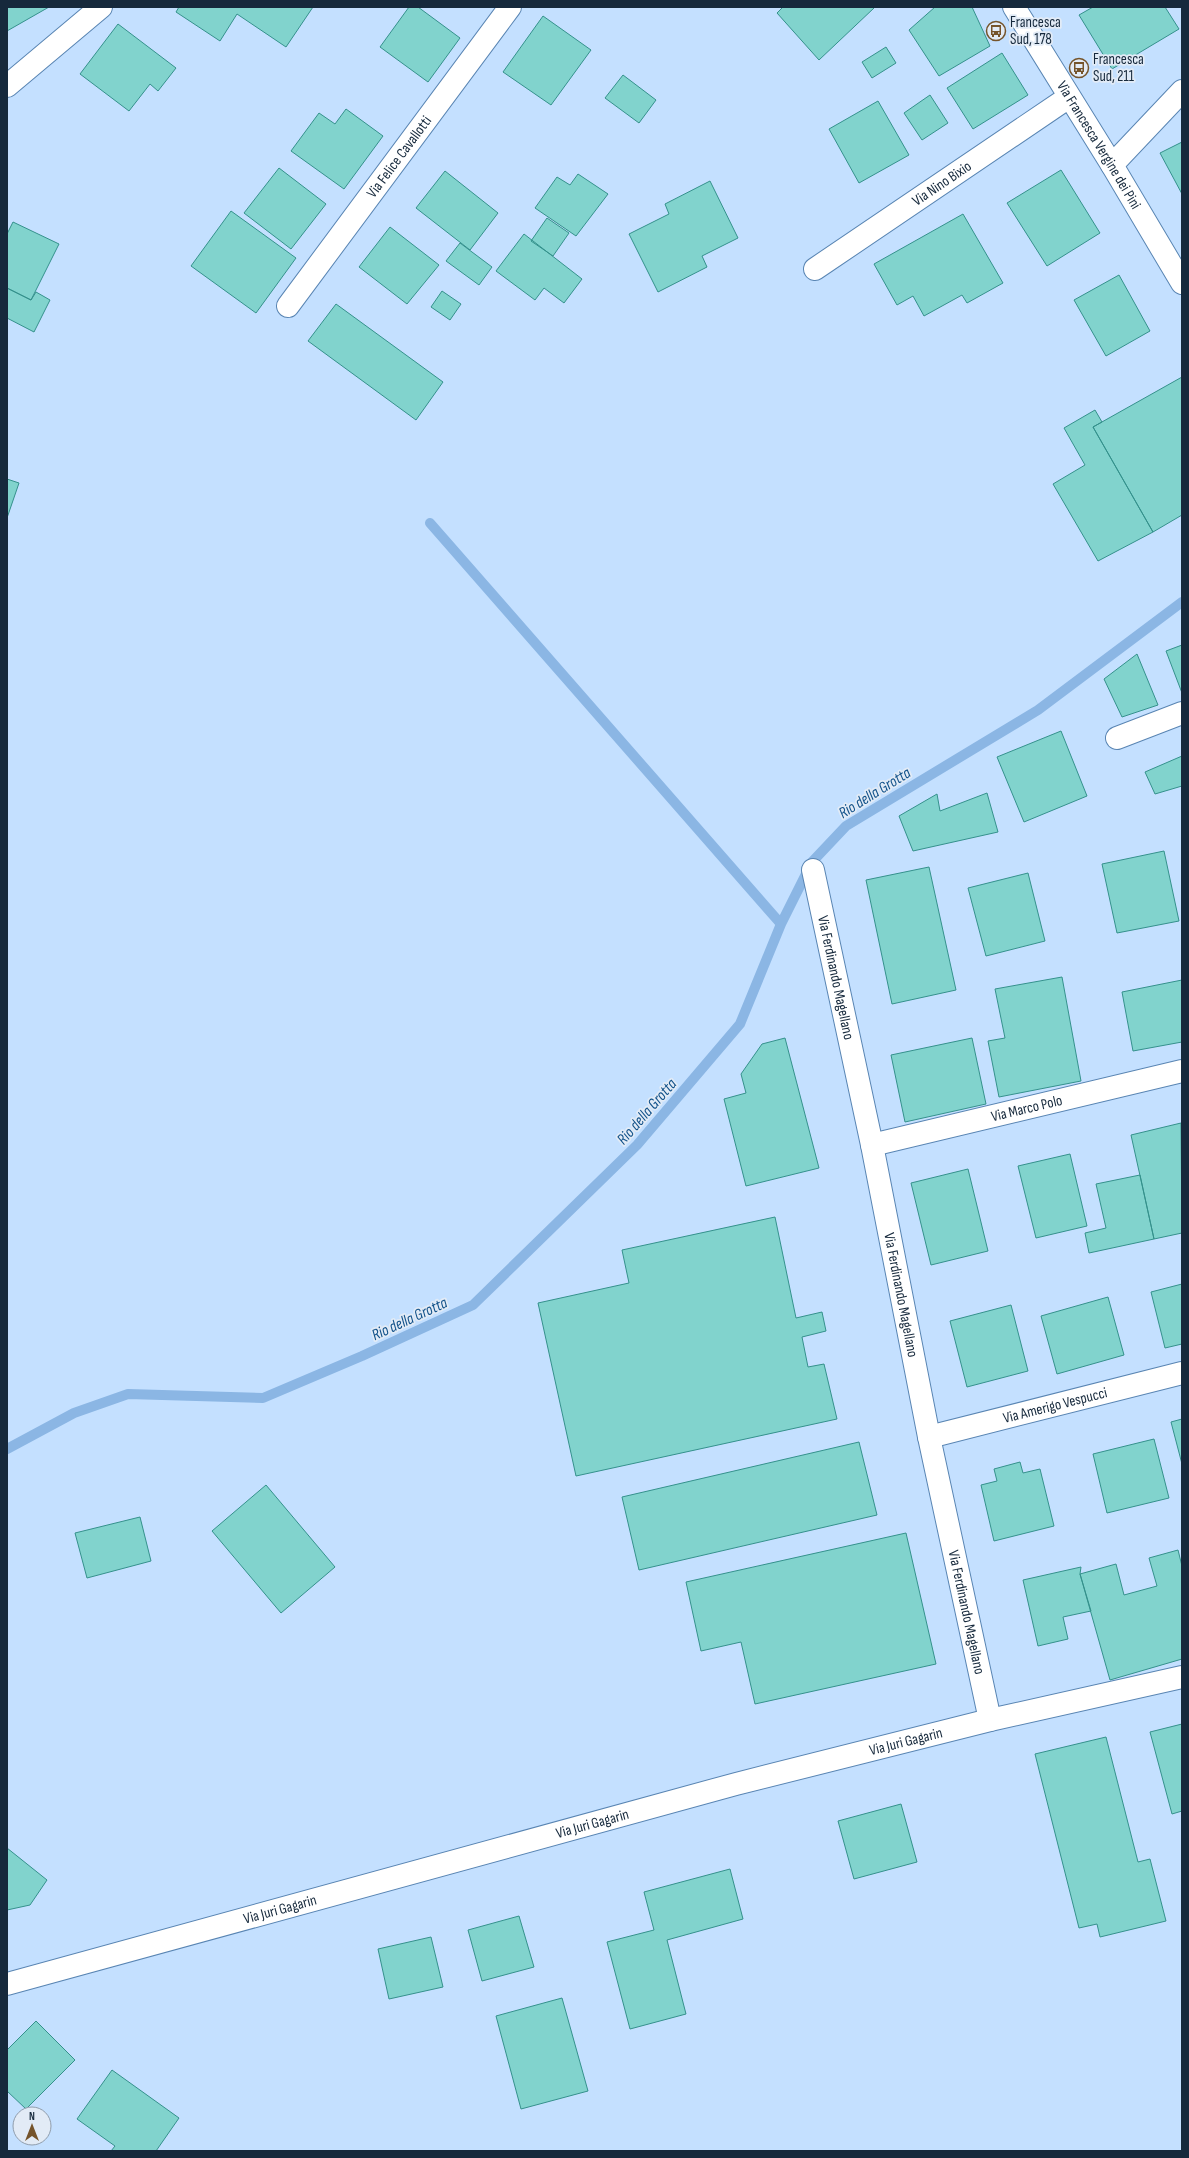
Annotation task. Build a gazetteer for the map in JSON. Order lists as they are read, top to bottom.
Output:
{
  "streets": {
    "street": [
      "Via Francesca Vergine dei Pini",
      "Via Felice Cavallotti",
      "Via Nino Bixio",
      "Via Ferdinando Magellano",
      "Via Marco Polo",
      "Via Amerigo Vespucci",
      "Via Juri Gagarin"
    ]
  },
  "crossings": [
    ["Via Francesca Vergine dei Pini", "Via Nino Bixio"],
    ["Via Ferdinando Magellano", "Via Marco Polo"],
    ["Via Ferdinando Magellano", "Via Amerigo Vespucci"],
    ["Via Ferdinando Magellano", "Via Juri Gagarin"]
  ],
  "water": ["Rio della Grotta"],
  "places": {
    "bus stop": ["Francesca Sud, 178", "Francesca Sud, 211"]
  },
  "north": "top"
}
